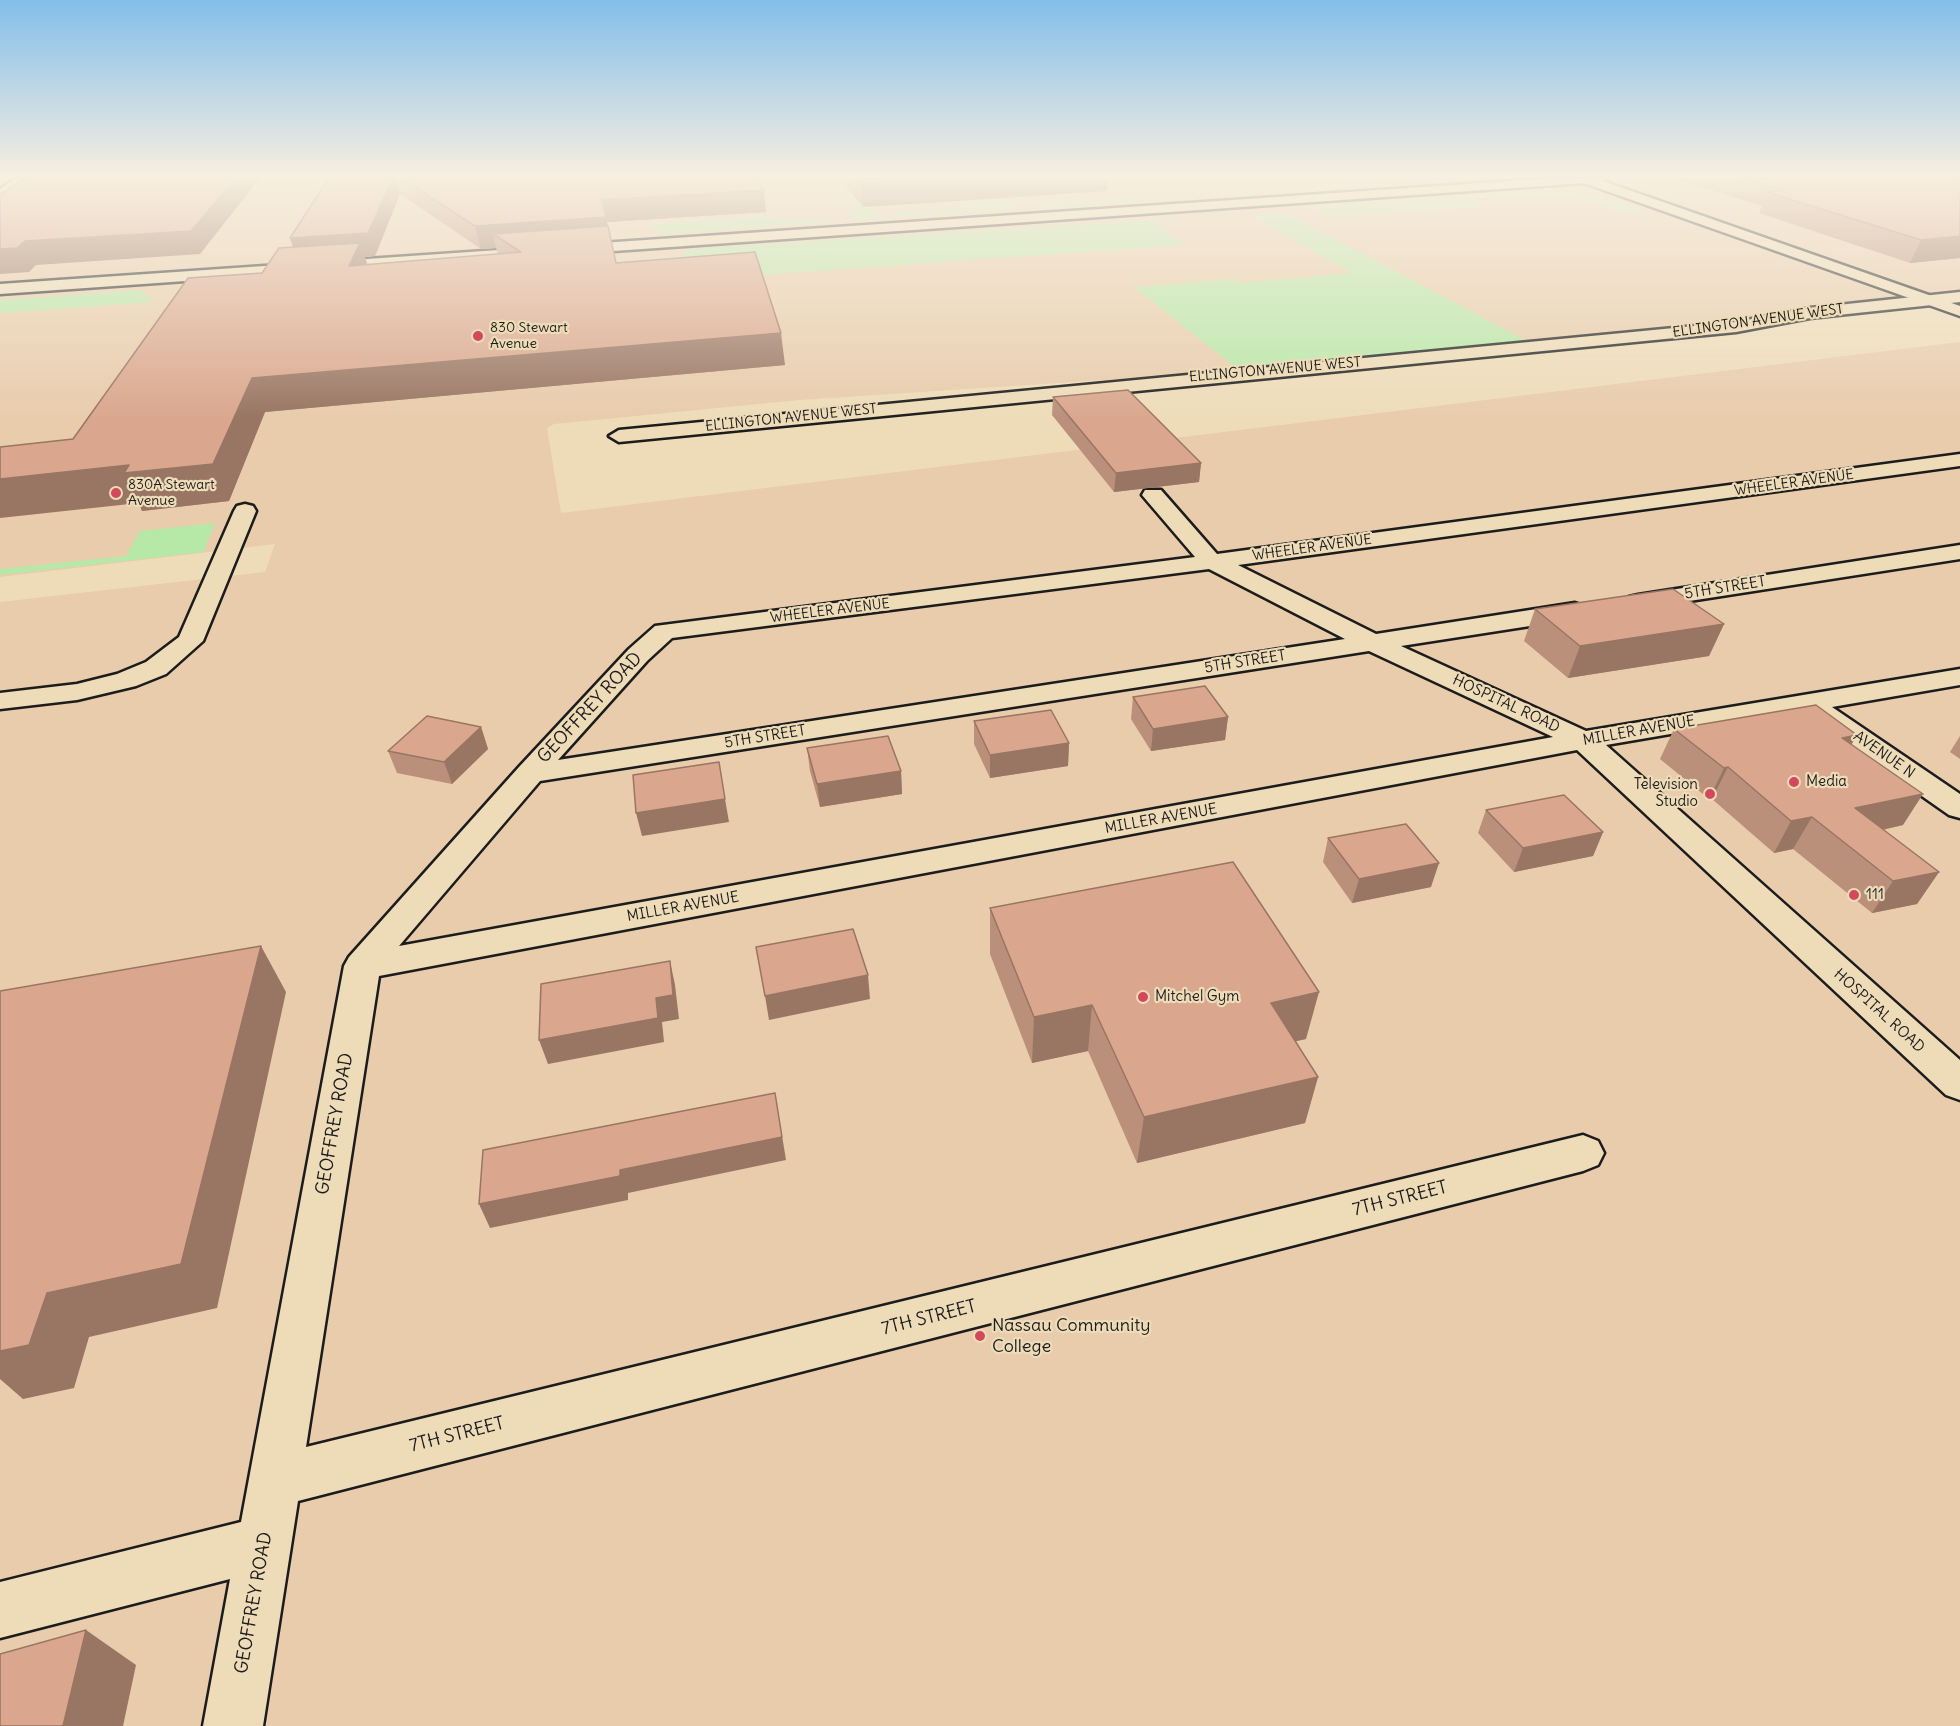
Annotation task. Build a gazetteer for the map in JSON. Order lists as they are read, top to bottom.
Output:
{
  "streets": {
    "street": [
      "ELLINGTON AVENUE WEST",
      "WHEELER AVENUE",
      "5TH STREET",
      "HOSPITAL ROAD",
      "GEOFFREY ROAD",
      "MILLER AVENUE",
      "AVENUE N",
      "7TH STREET"
    ]
  },
  "crossings": [
    ["WHEELER AVENUE", "HOSPITAL ROAD"],
    ["WHEELER AVENUE", "GEOFFREY ROAD"],
    ["5TH STREET", "HOSPITAL ROAD"],
    ["5TH STREET", "GEOFFREY ROAD"],
    ["HOSPITAL ROAD", "MILLER AVENUE"],
    ["GEOFFREY ROAD", "MILLER AVENUE"],
    ["GEOFFREY ROAD", "7TH STREET"],
    ["MILLER AVENUE", "AVENUE N"]
  ],
  "places": [
    "830 Stewart Avenue",
    "830A Stewart Avenue",
    "Media",
    "Television Studio",
    "111",
    "Mitchel Gym",
    "Nassau Community College"
  ]
}
